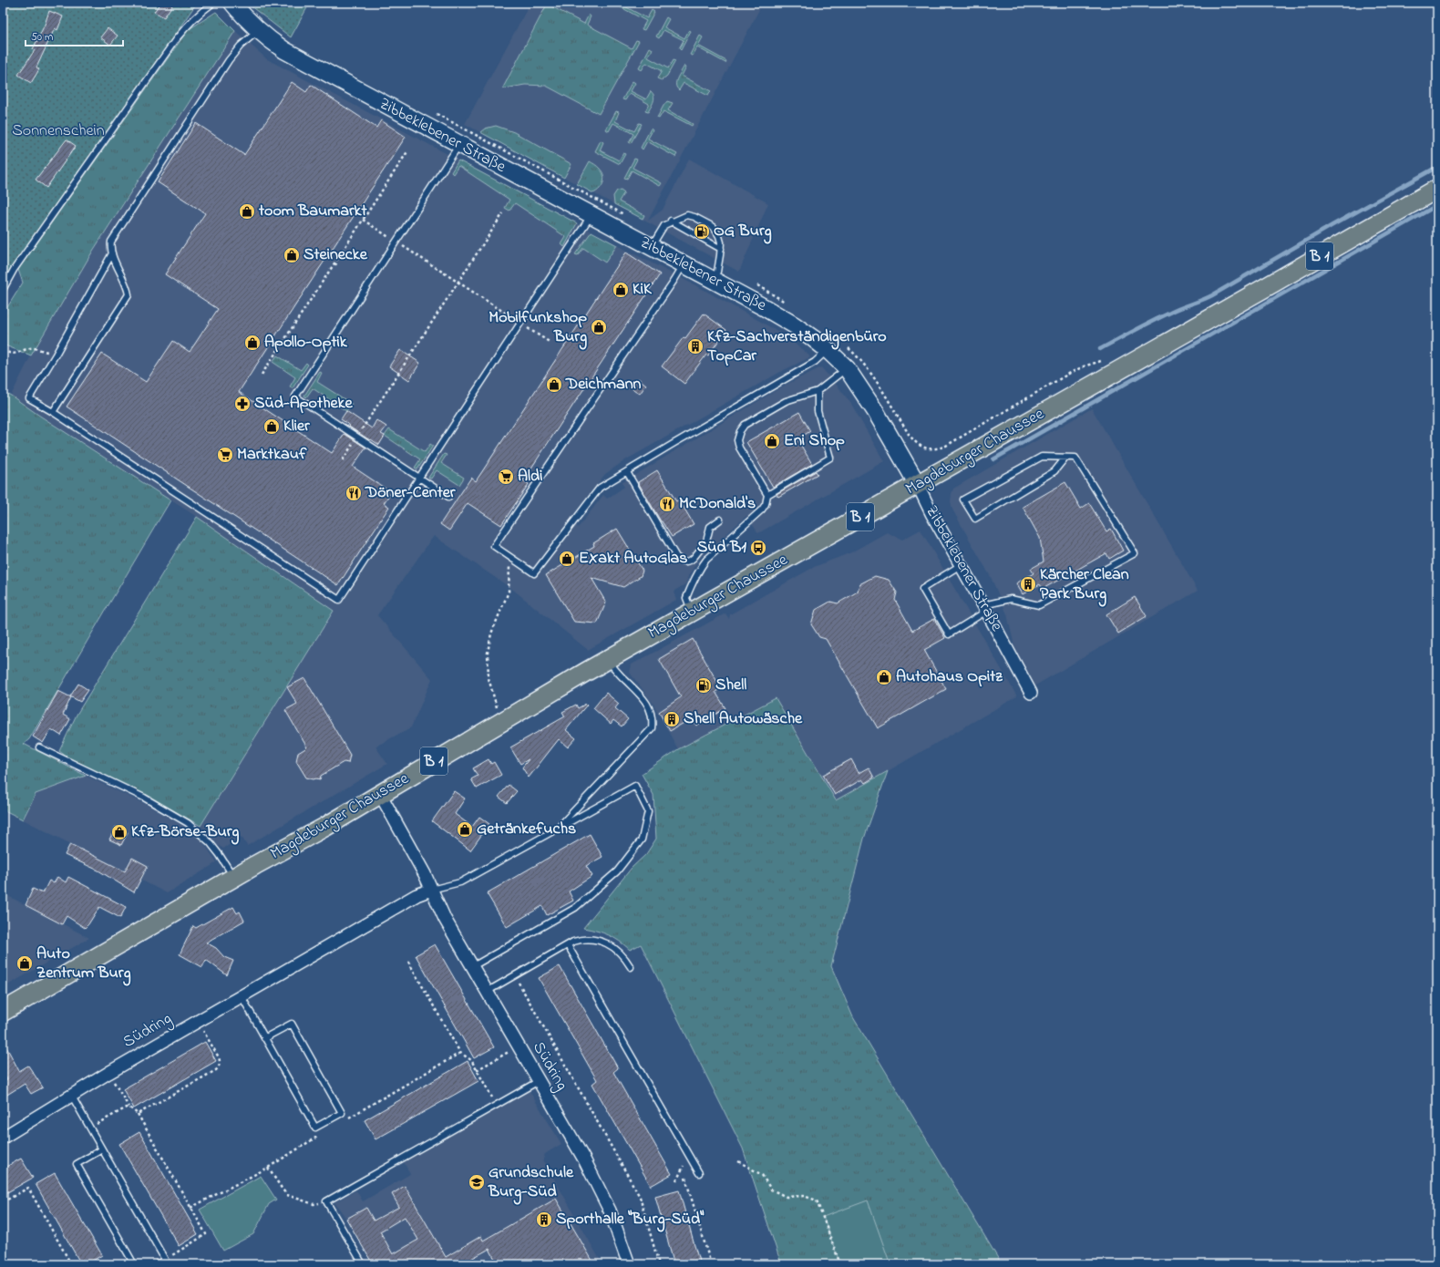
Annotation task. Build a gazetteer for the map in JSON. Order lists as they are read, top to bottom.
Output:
{
  "streets": {
    "main road": ["B 1", "Magdeburger Chaussee"],
    "street": ["Zibbeklebener Straße", "Südring"]
  },
  "crossings": [
    ["Zibbeklebener Straße", "Magdeburger Chaussee"],
    ["Magdeburger Chaussee", "Südring"]
  ],
  "parks": ["Sonnenschein"],
  "places": {
    "shop": [
      "toom Baumarkt",
      "Steinecke",
      "KiK",
      "Mobilfunkshop Burg",
      "Apollo-Optik",
      "Deichmann",
      "Klier",
      "Eni Shop",
      "EXakt AutoGlas",
      "Autohaus Opitz",
      "Getränkefuchs",
      "Kfz-Börse-Burg",
      "Auto Zentrum Burg"
    ],
    "fuel station": ["OG Burg", "Shell"],
    "building": [
      "Kfz-Sachverständigenbüro TopCar",
      "Kärcher Clean Park Burg",
      "Shell Autowäsche",
      "Sporthalle \"Burg-Süd\""
    ],
    "pharmacy": ["Süd-Apotheke"],
    "supermarket": ["Marktkauf", "Aldi"],
    "restaurant": ["Döner-Center", "McDonald's"],
    "bus stop": ["Süd B1"],
    "school or university": ["Grundschule Burg-Süd"]
  },
  "scale_bar": "50 m"
}
